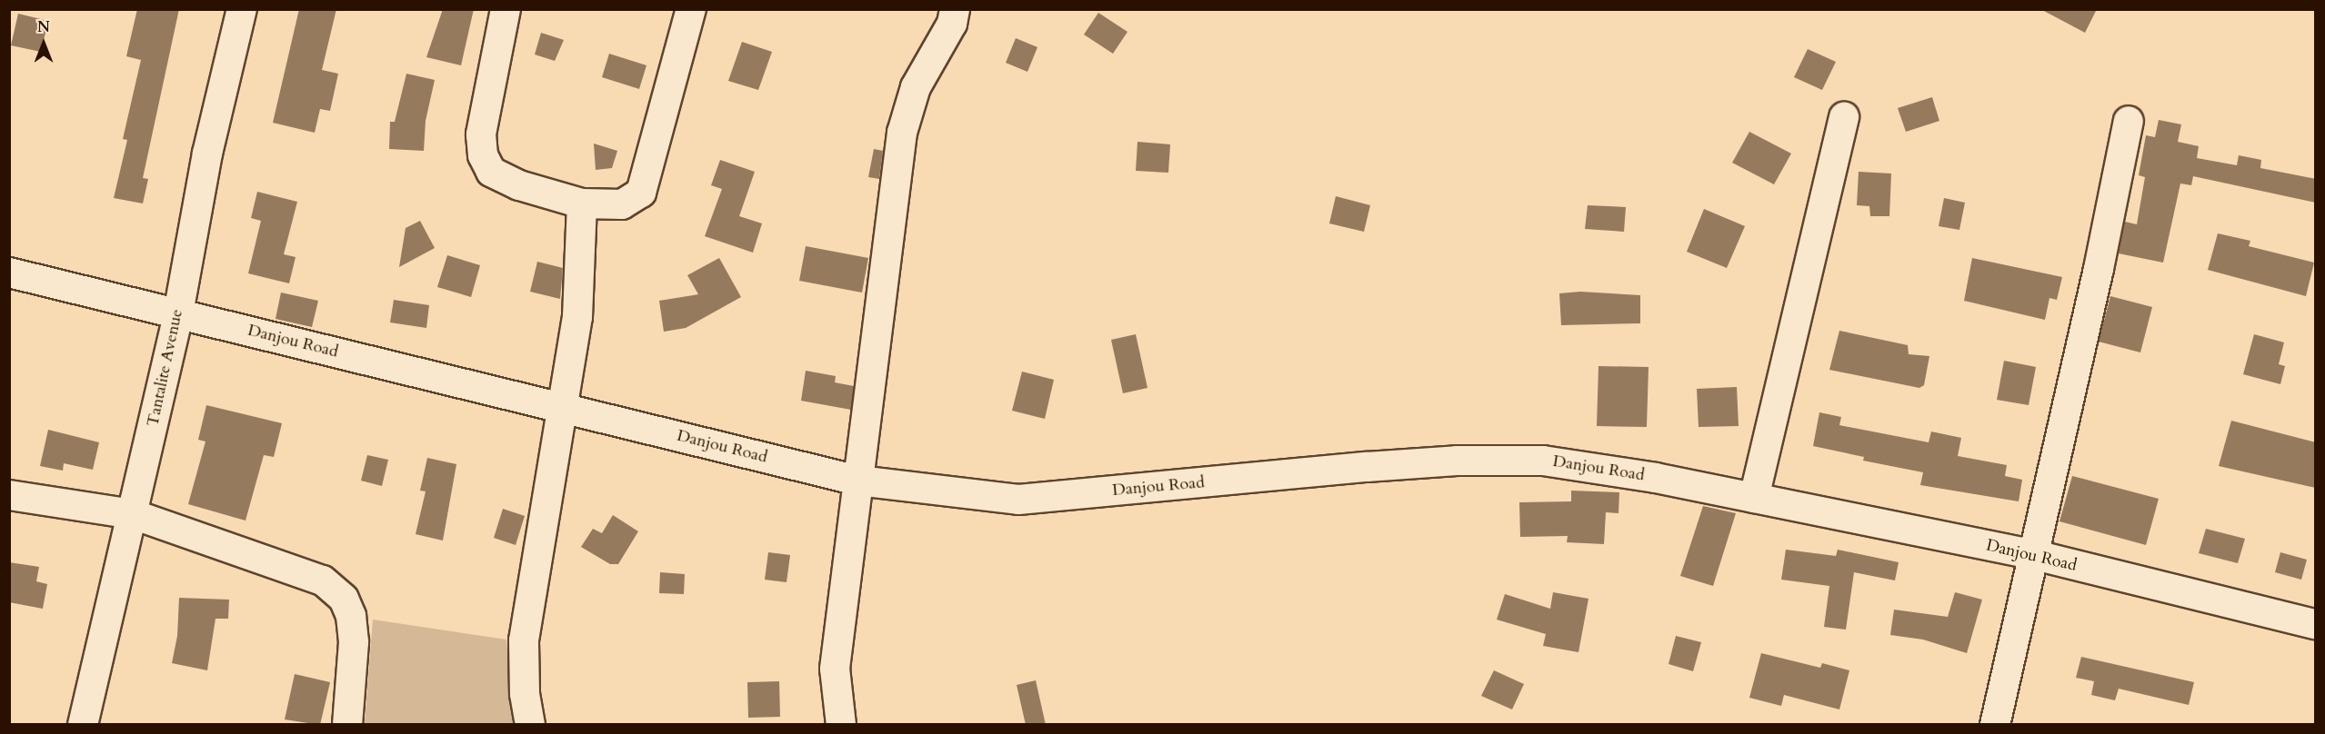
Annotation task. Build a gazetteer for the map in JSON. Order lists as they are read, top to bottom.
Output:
{
  "streets": {
    "street": ["Danjou Road", "Tantalite Avenue"]
  },
  "crossings": [
    ["Danjou Road", "Tantalite Avenue"]
  ],
  "north": "top"
}
